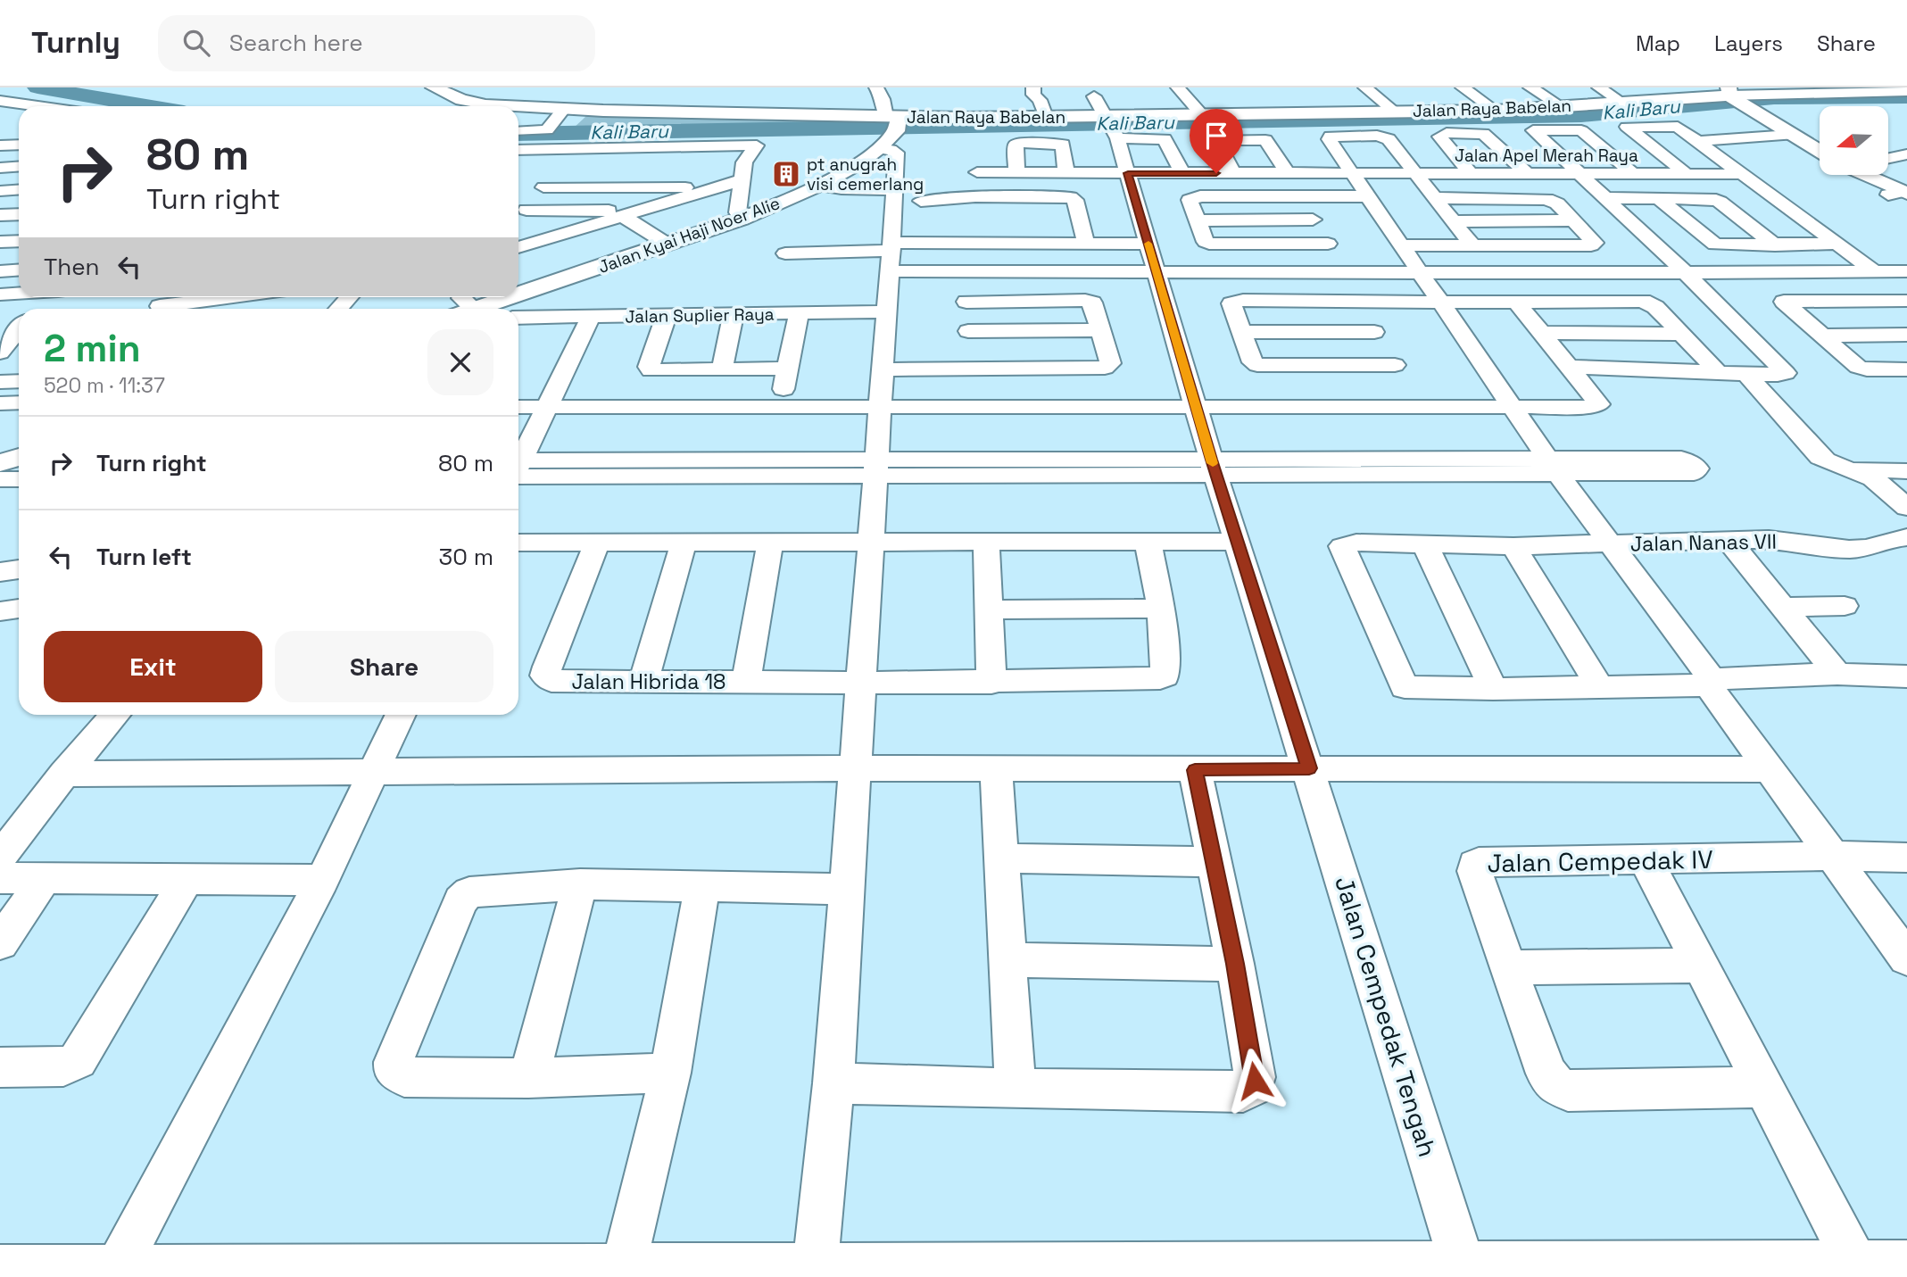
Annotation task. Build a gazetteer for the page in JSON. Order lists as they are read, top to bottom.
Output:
{
  "streets": {
    "main road": ["Jalan Raya Babelan", "Jalan Kyai Haji Noer Alie"],
    "street": [
      "Jalan Apel Merah Raya",
      "Jalan Suplier Raya",
      "Jalan Nanas VII",
      "Jalan Hibrida 18",
      "Jalan Cempedak IV",
      "Jalan Cempedak Tengah"
    ]
  },
  "crossings": [
    ["Jalan Raya Babelan", "Jalan Kyai Haji Noer Alie"],
    ["Jalan Raya Babelan", "Jalan Cempedak Tengah"],
    ["Jalan Apel Merah Raya", "Jalan Cempedak Tengah"]
  ],
  "water": ["Kali Baru"],
  "places": {
    "building": ["pt anugrah visi cemerlang"]
  },
  "north": "left",
  "page": {
    "header": "Turnly",
    "search": "Search here",
    "nav": ["Map", "Layers", "Share"],
    "turn": ["80 m", "Turn right"],
    "then": "Then",
    "heading": ["2 min", "520 m · 11:37"],
    "list": [
      {
        "name": "Turn right",
        "value": "80 m"
      },
      {
        "name": "Turn left",
        "value": "30 m"
      }
    ],
    "buttons": ["Exit", "Share"]
  }
}
